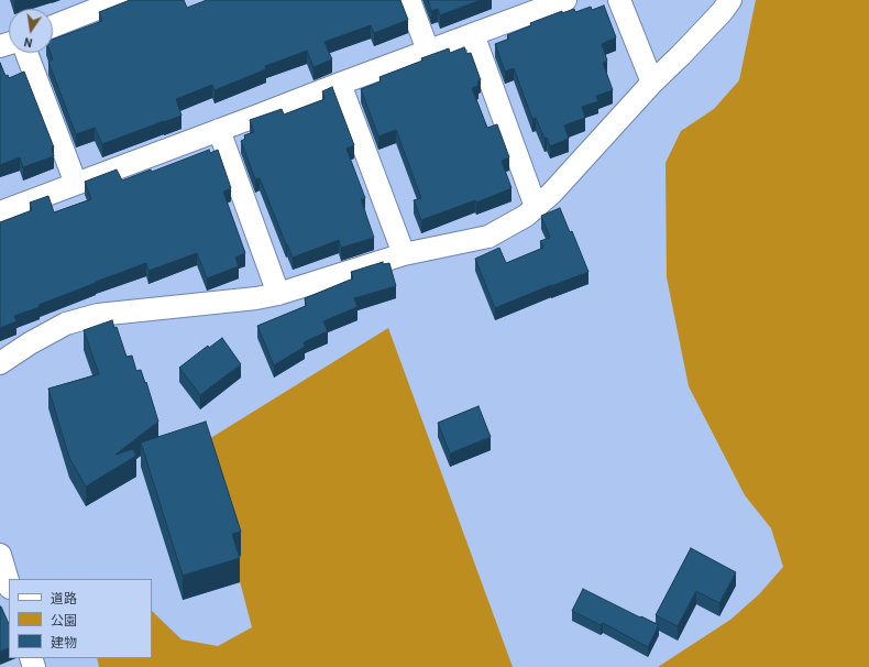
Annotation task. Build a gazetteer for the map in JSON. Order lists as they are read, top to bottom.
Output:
{
  "legend": ["道路", "公園", "建物"],
  "north": "bottom"
}
